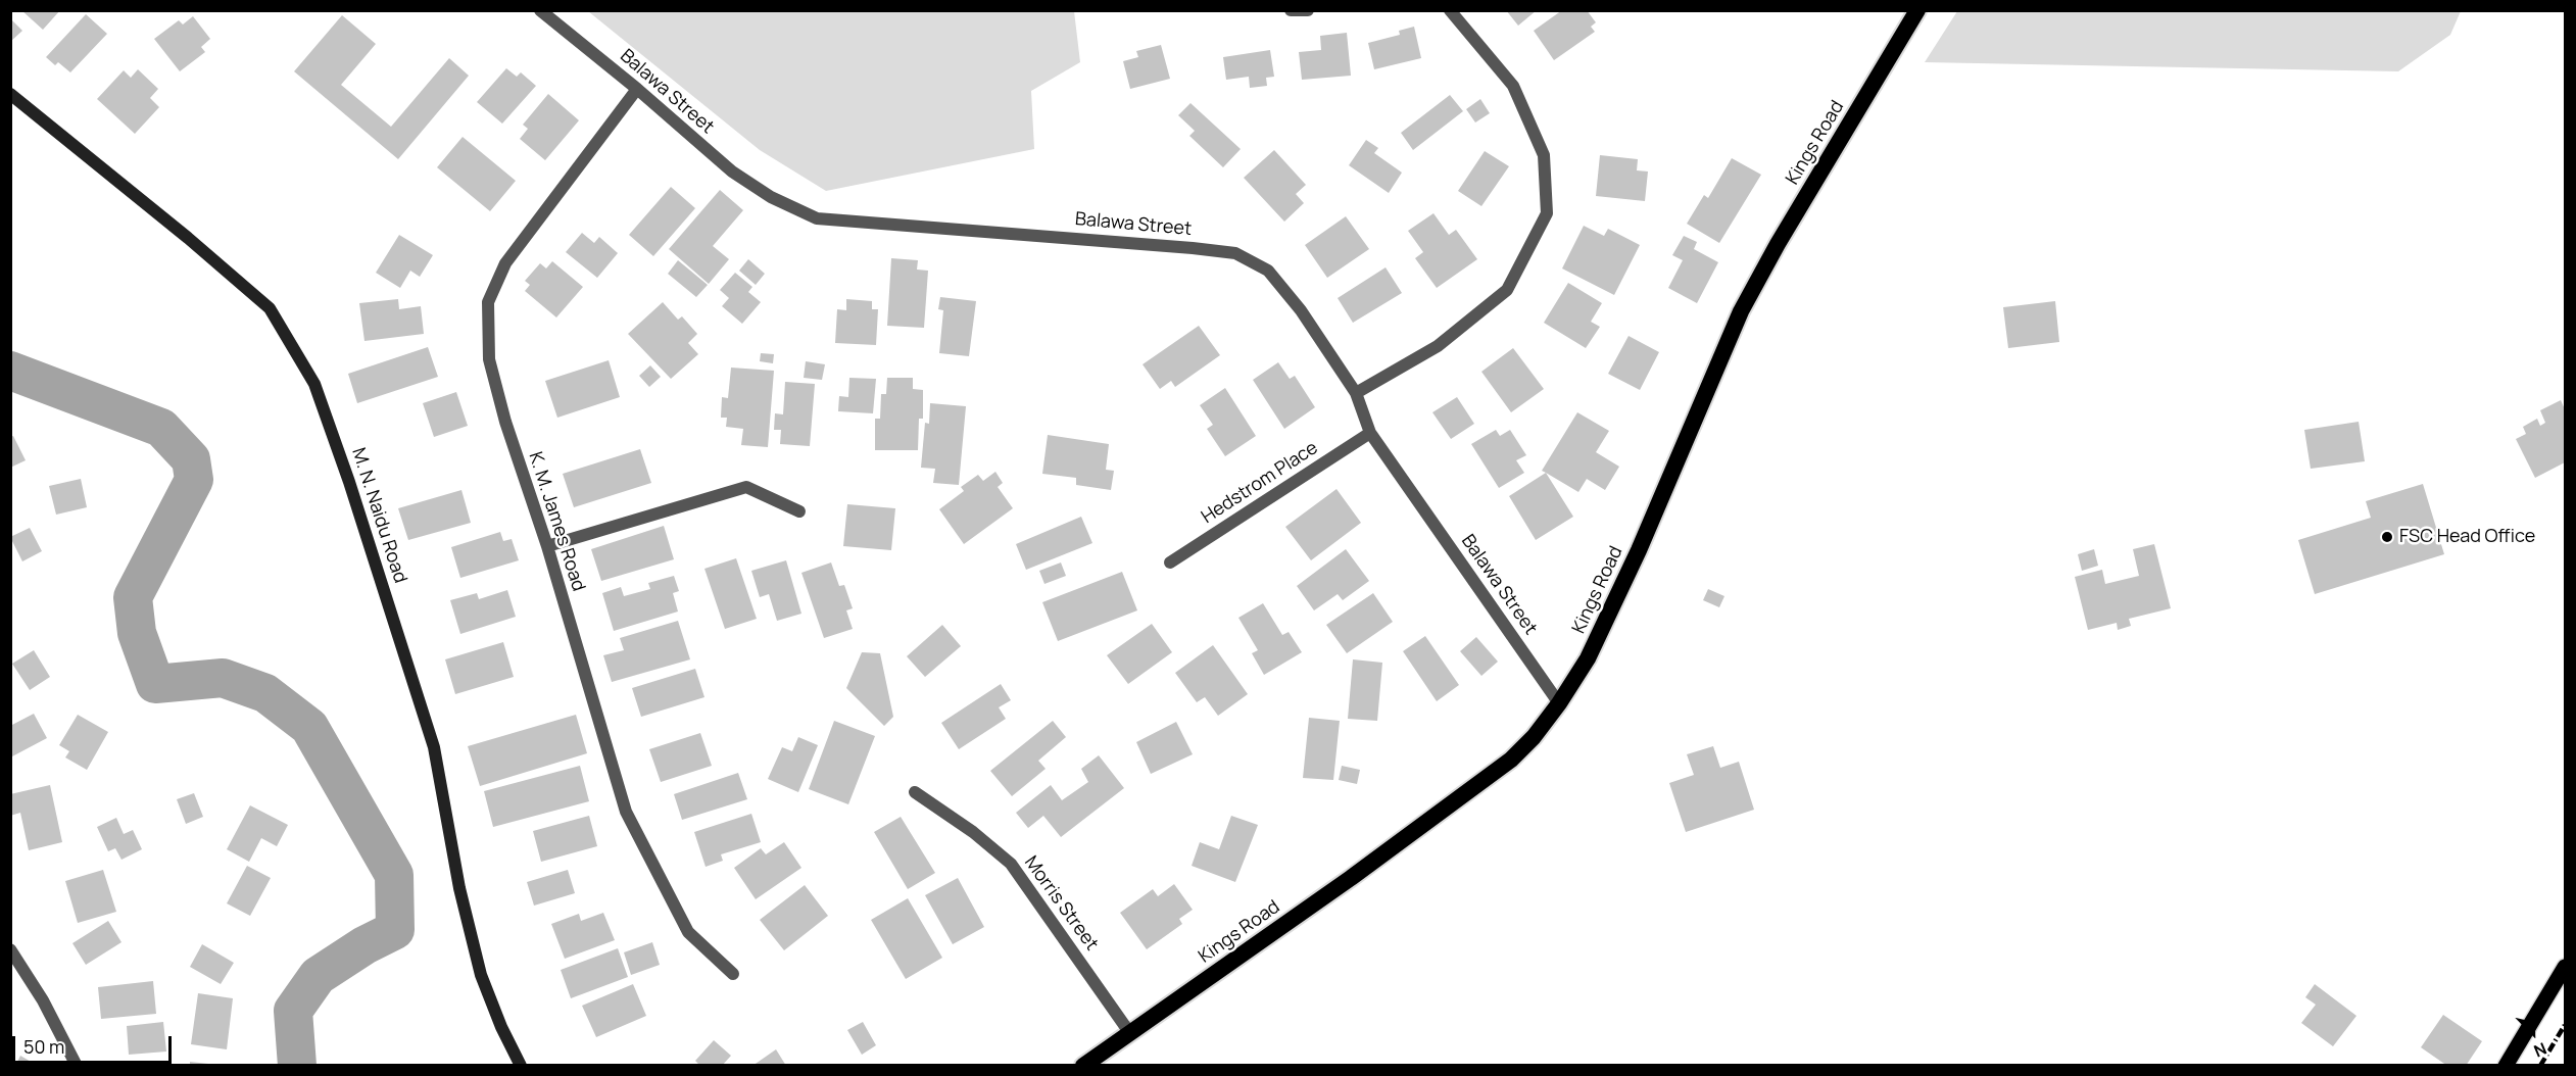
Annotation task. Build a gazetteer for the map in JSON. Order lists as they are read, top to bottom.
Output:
{
  "streets": {
    "highway": ["Kings Road"],
    "main road": ["M. N. Naidu Road"],
    "street": [
      "Balawa Street",
      "Hedstrom Place",
      "K. M. James Road",
      "Morris Street"
    ]
  },
  "crossings": [
    ["Balawa Street", "Kings Road"],
    ["Balawa Street", "Hedstrom Place"],
    ["Balawa Street", "K. M. James Road"],
    ["Kings Road", "Morris Street"]
  ],
  "places": ["FSC Head Office"],
  "scale_bar": "50 m",
  "north": "bottom right"
}
